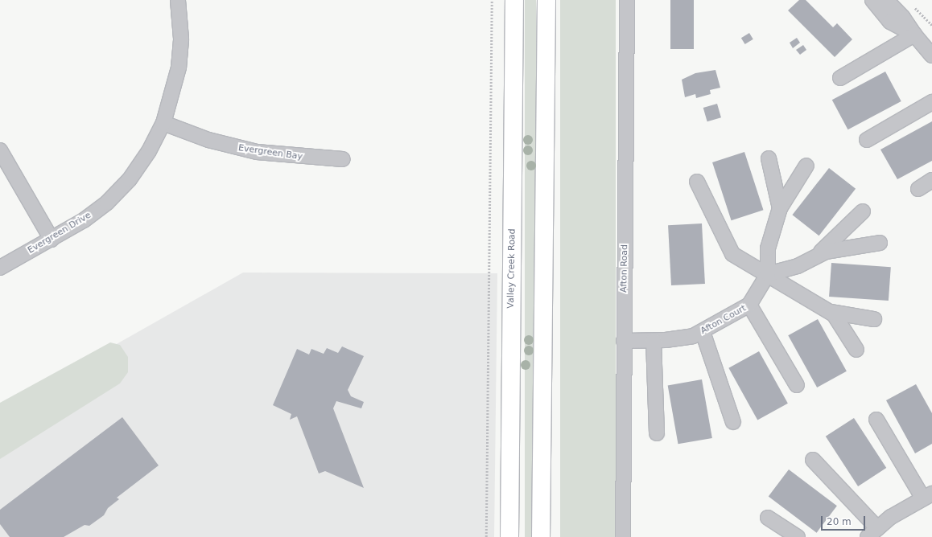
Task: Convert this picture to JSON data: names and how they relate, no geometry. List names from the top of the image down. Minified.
{"streets":{"main road":["Valley Creek Road"],"street":["Evergreen Bay","Evergreen Drive","Afton Road","Afton Court"]},"crossings":[["Evergreen Bay","Evergreen Drive"],["Afton Road","Afton Court"]],"scale_bar":"20 m"}
